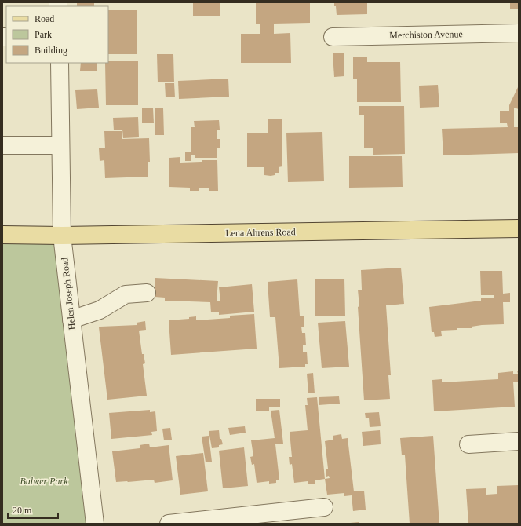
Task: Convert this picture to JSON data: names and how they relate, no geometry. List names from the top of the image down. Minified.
{"streets":{"main road":["Lena Ahrens Road"],"street":["Merchiston Avenue","Helen Joseph Road"]},"crossings":[["Lena Ahrens Road","Helen Joseph Road"]],"parks":["Bulwer Park"],"legend":["Road","Park","Building"],"scale_bar":"20 m"}
